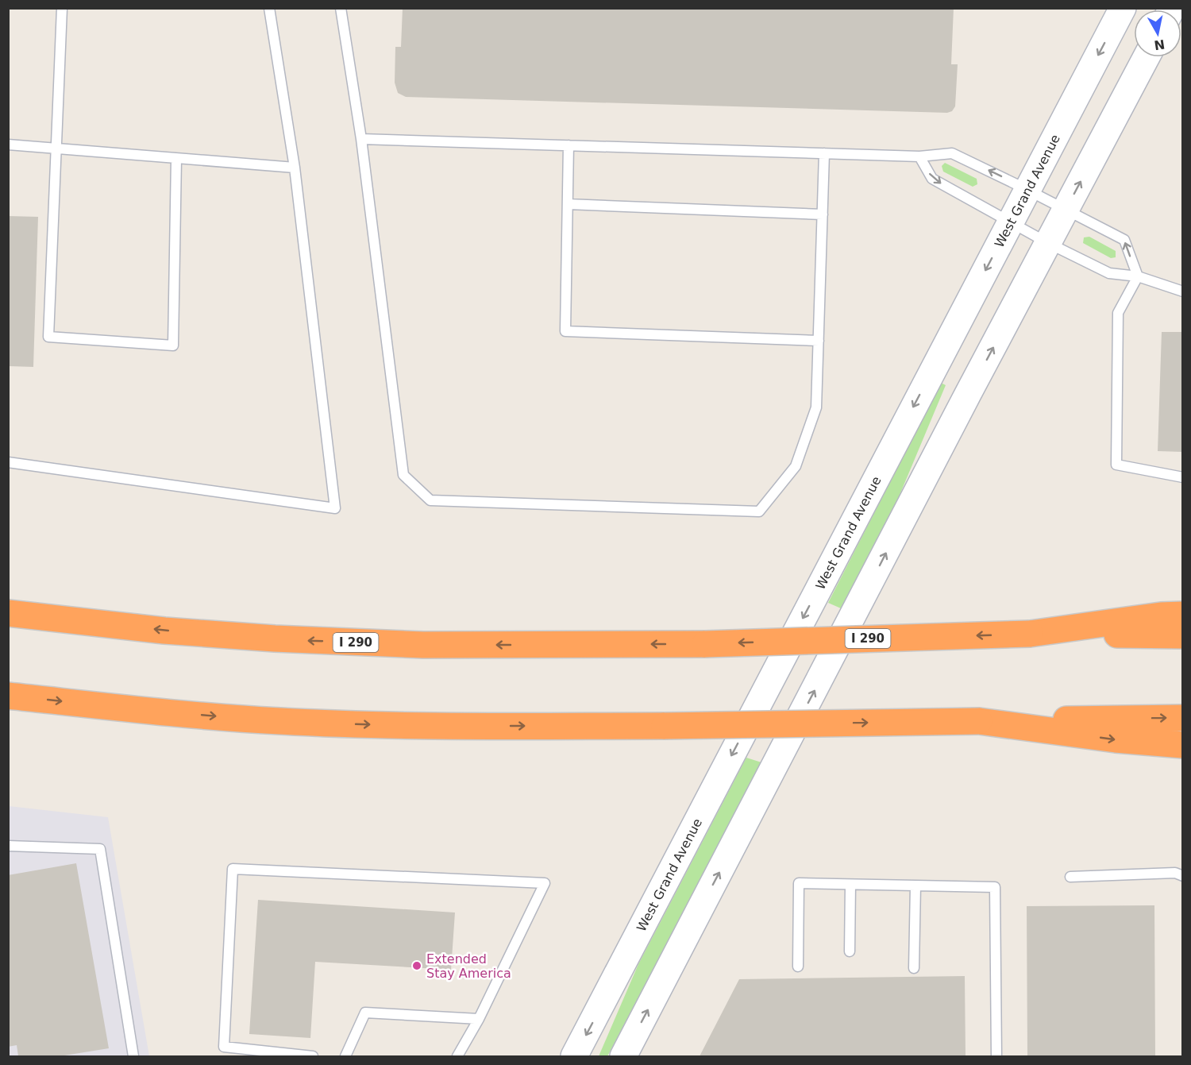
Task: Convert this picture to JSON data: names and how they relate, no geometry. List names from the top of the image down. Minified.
{"streets":{"highway":["I 290"],"main road":["West Grand Avenue"]},"places":["Extended Stay America"],"north":"bottom"}
